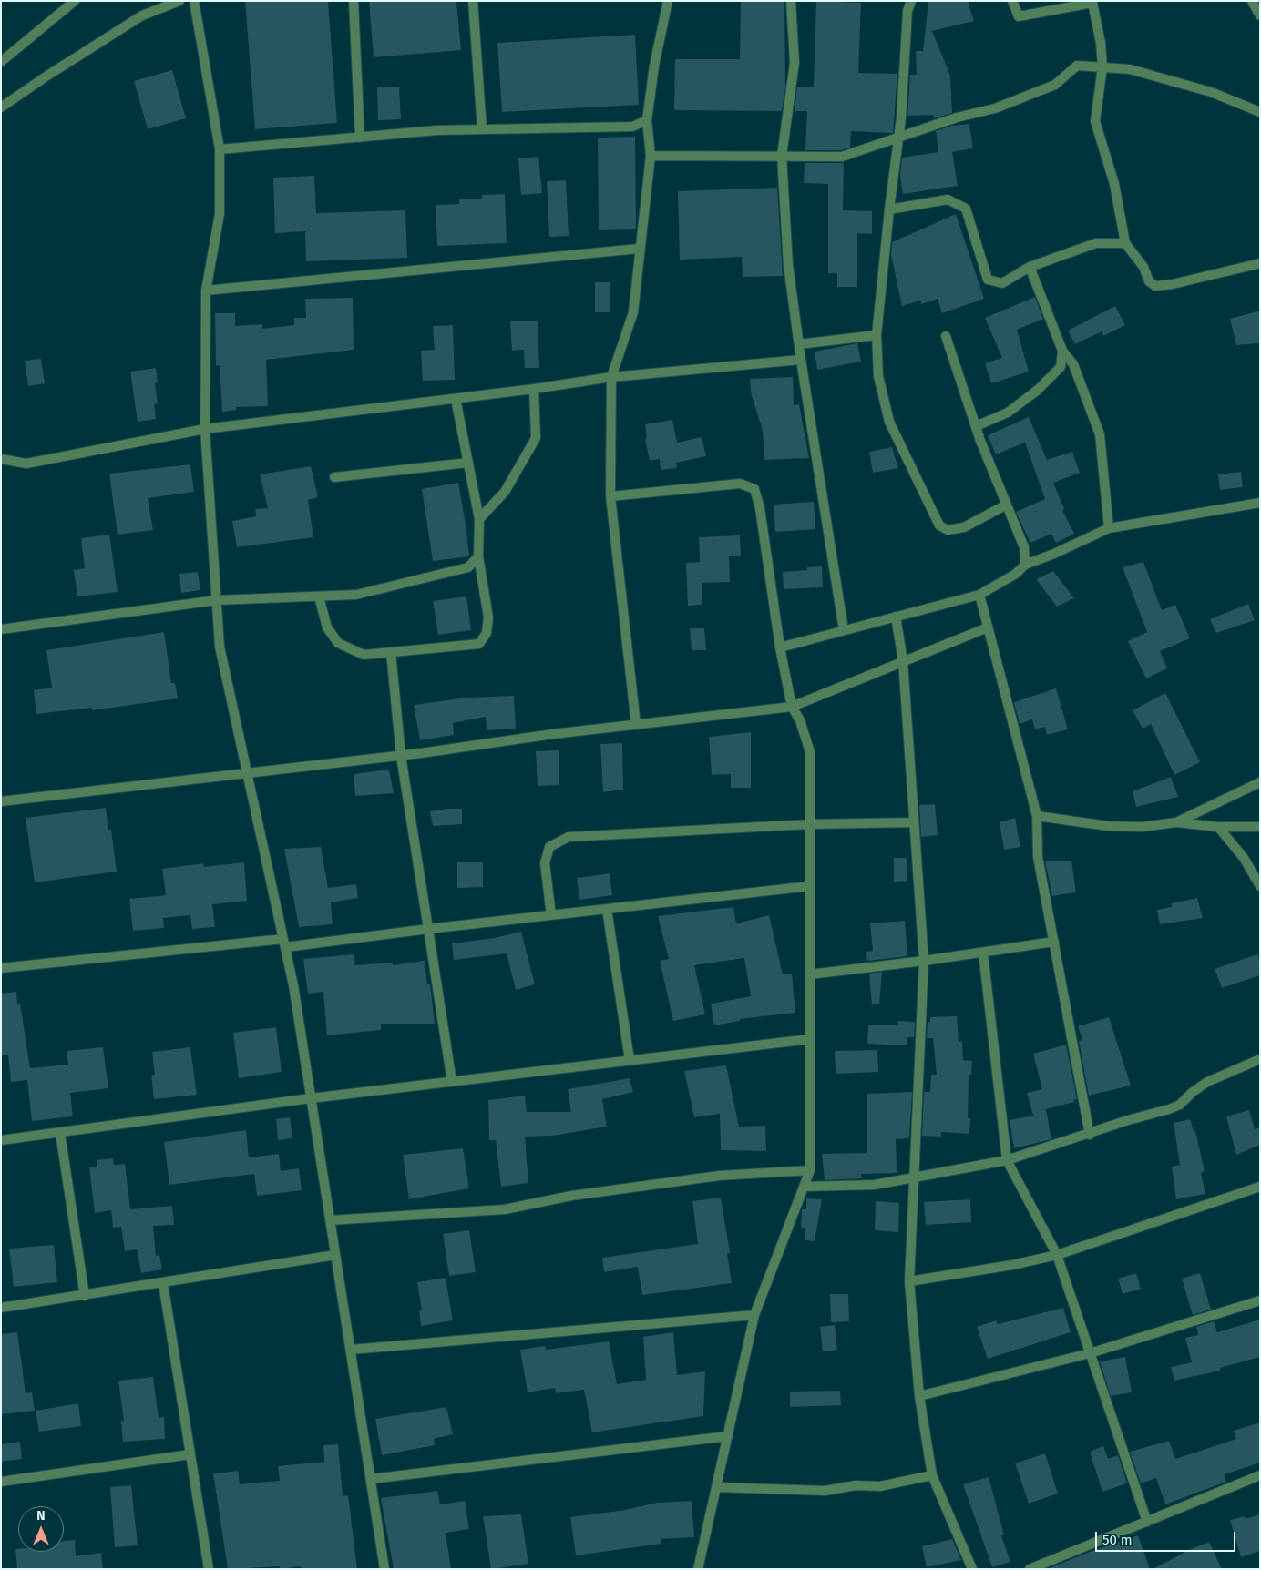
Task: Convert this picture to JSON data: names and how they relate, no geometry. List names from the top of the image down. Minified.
{"scale_bar":"50 m","north":"top"}
